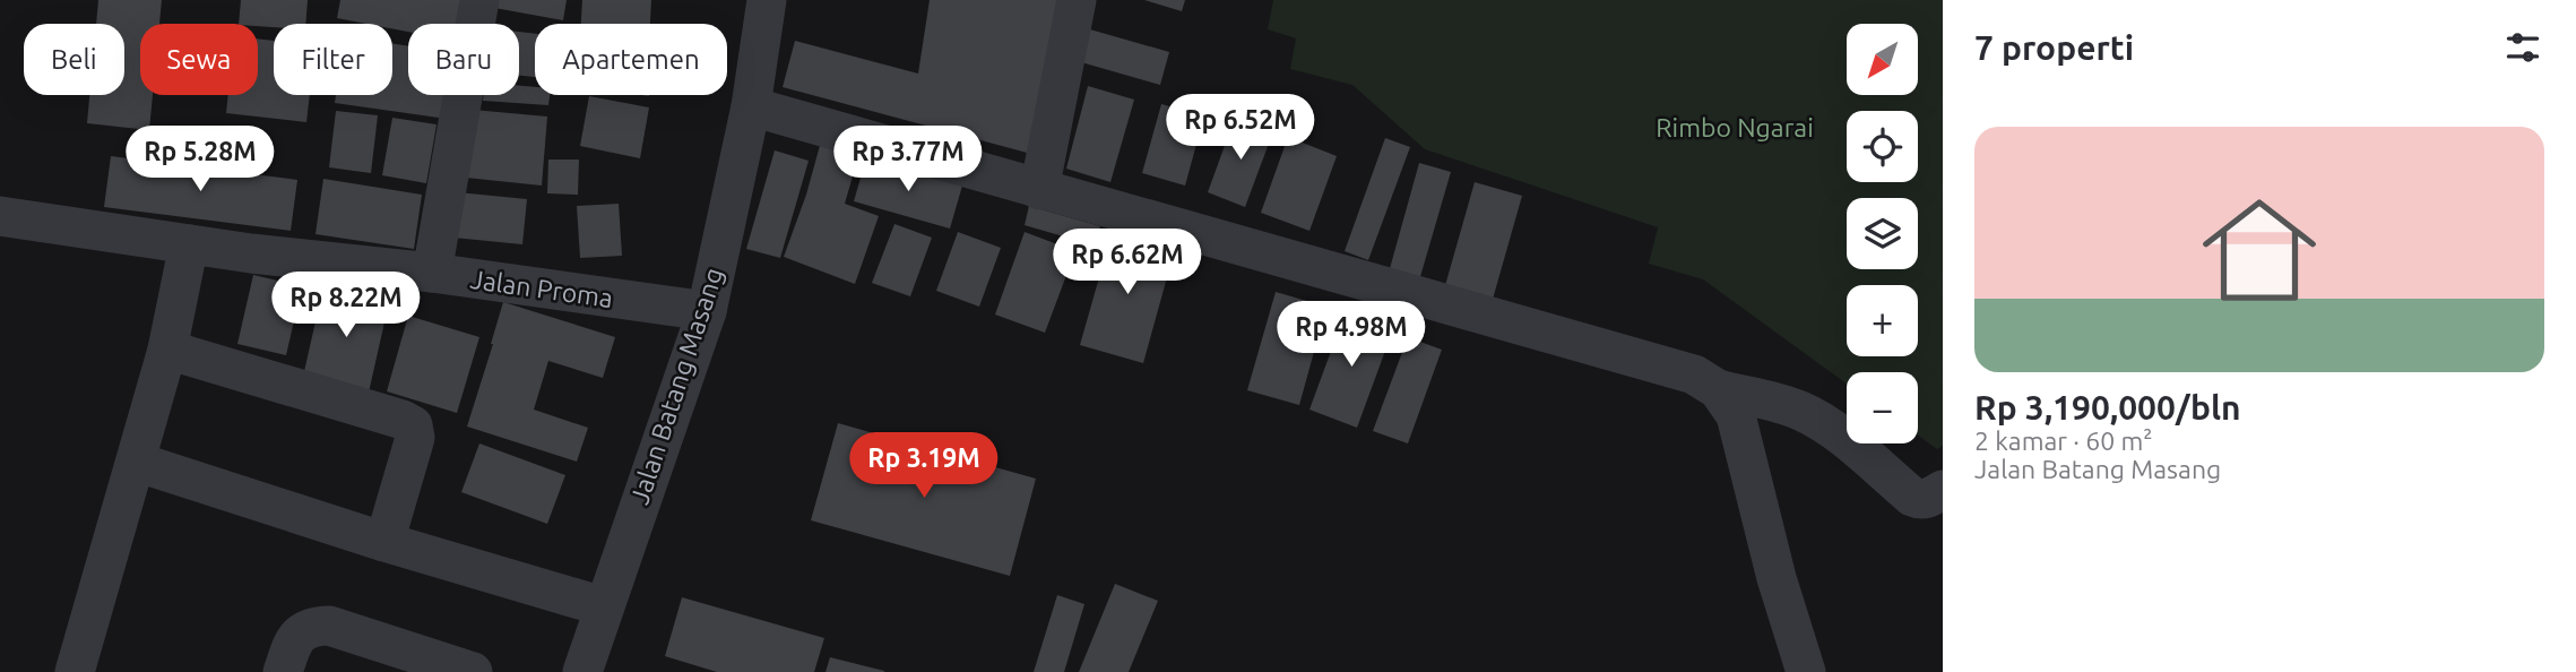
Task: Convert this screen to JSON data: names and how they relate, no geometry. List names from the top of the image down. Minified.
{"streets":{"street":["Jalan Proma","Jalan Batang Masang"]},"crossings":[["Jalan Proma","Jalan Batang Masang"]],"parks":["Rimbo Ngarai"],"north":"bottom left","page":{"heading":"7 properti","map_buttons":["+","−"],"chip":["Beli","Sewa","Filter","Baru","Apartemen"],"price":["Rp 6.52M","Rp 5.28M","Rp 3.77M","Rp 6.62M","Rp 8.22M","Rp 4.98M","Rp 3.19M"],"list":[{"name":"Rp 3,190,000/bln","note":"2 kamar · 60 m² · Jalan Batang Masang"}]}}
